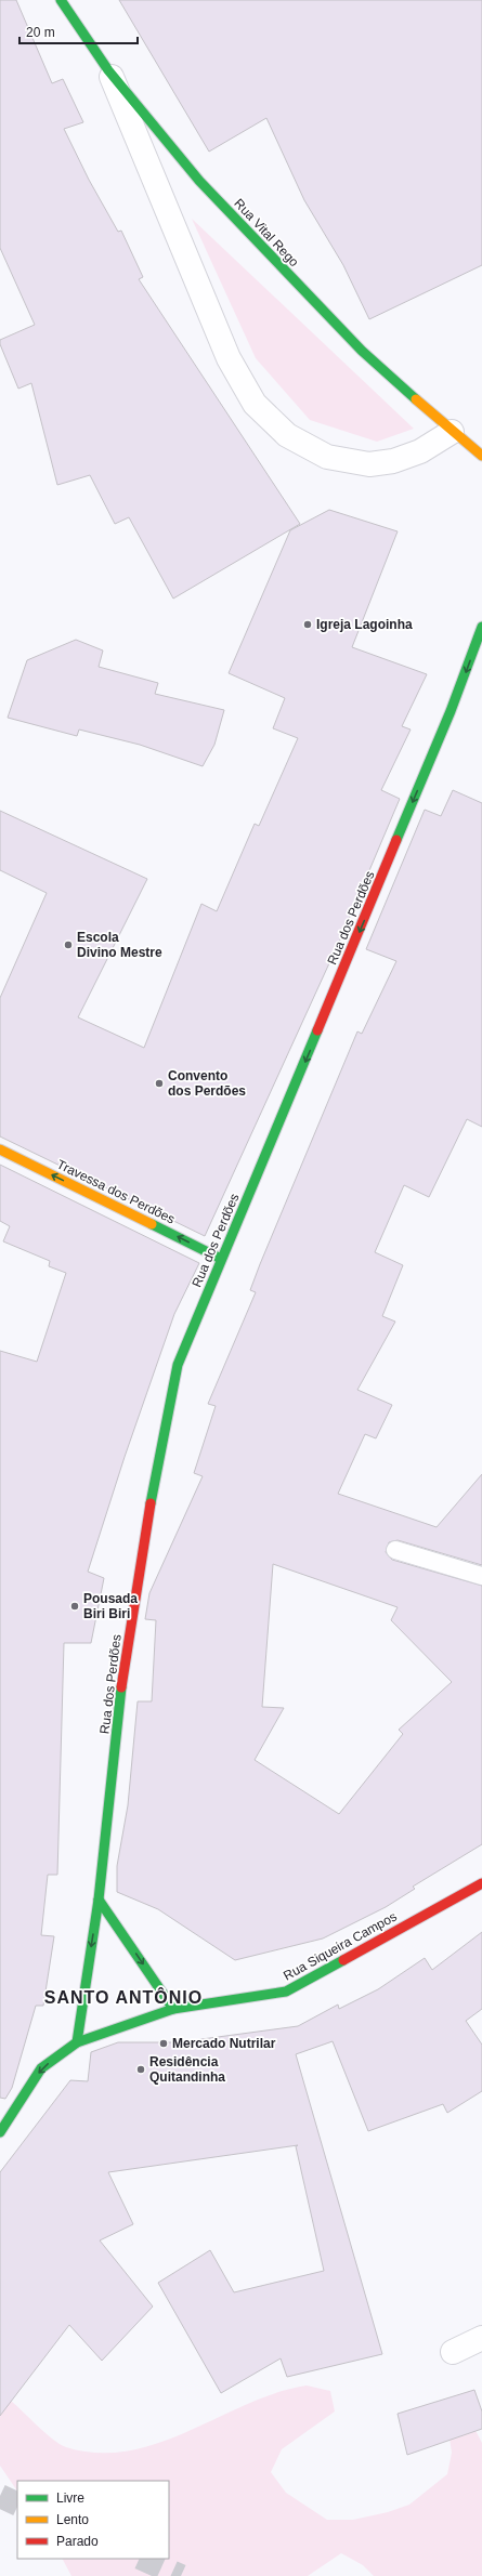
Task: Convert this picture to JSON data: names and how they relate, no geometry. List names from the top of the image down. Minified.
{"streets":{"main road":["Rua Vital Rego","Rua dos Perdões","Travessa dos Perdões","Rua Siqueira Campos"]},"crossings":[["Rua dos Perdões","Travessa dos Perdões"],["Rua dos Perdões","Rua Siqueira Campos"]],"one_way":["Rua dos Perdões","Travessa dos Perdões"],"districts":["SANTO ANTÔNIO"],"places":["Igreja Lagoinha","Escola Divino Mestre","Convento dos Perdões","Pousada Biri Biri","Mercado Nutrilar","Residência Quitandinha"],"legend":["Livre","Lento","Parado"],"scale_bar":"20 m"}
